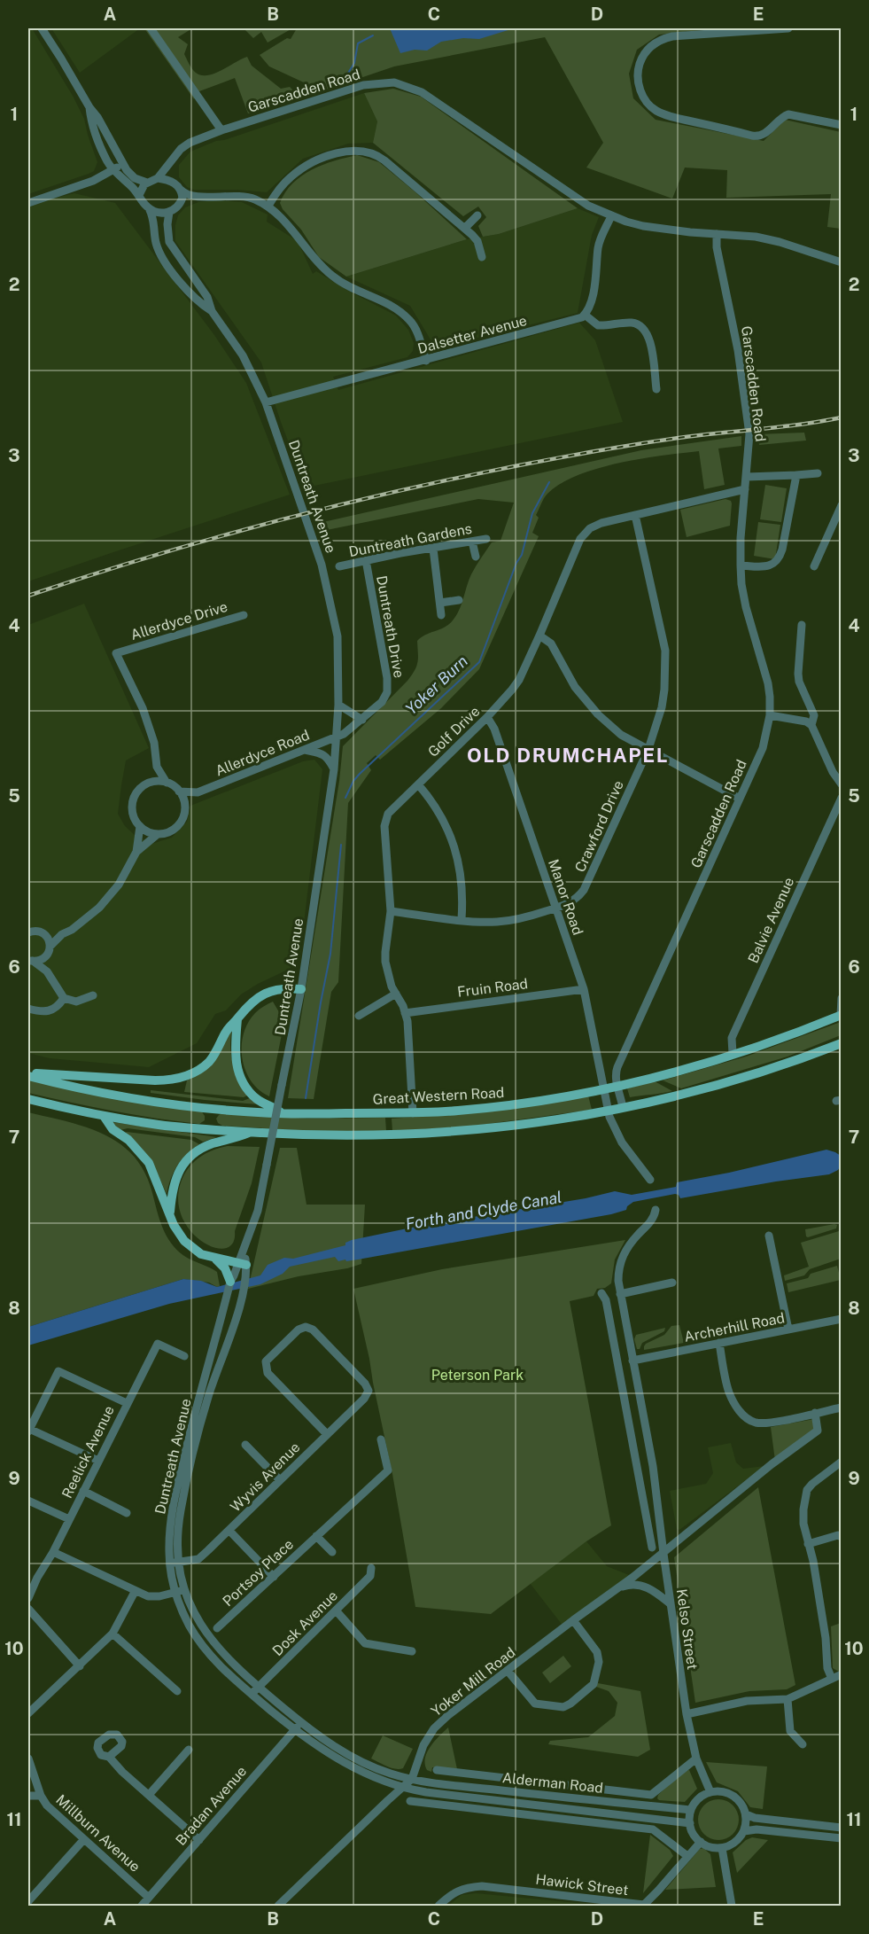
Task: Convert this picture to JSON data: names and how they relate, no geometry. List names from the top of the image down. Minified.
{"streets":{"main road":["Great Western Road"],"street":["Garscadden Road","Dalsetter Avenue","Duntreath Avenue","Duntreath Gardens","Allerdyce Drive","Duntreath Drive","Golf Drive","Allerdyce Road","Crawford Drive","Manor Road","Balvie Avenue","Fruin Road","Archerhill Road","Reelick Avenue","Wyvis Avenue","Portsoy Place","Dosk Avenue","Kelso Street","Yoker Mill Road","Alderman Road","Bradan Avenue","Millburn Avenue","Hawick Street"]},"crossings":[["Garscadden Road","Duntreath Avenue"],["Garscadden Road","Golf Drive"],["Garscadden Road","Great Western Road"],["Dalsetter Avenue","Duntreath Avenue"],["Duntreath Avenue","Duntreath Drive"],["Duntreath Avenue","Allerdyce Road"],["Duntreath Avenue","Wyvis Avenue"],["Duntreath Avenue","Dosk Avenue"],["Duntreath Avenue","Yoker Mill Road"],["Duntreath Avenue","Alderman Road"],["Duntreath Avenue","Bradan Avenue"],["Duntreath Gardens","Duntreath Drive"],["Allerdyce Drive","Allerdyce Road"],["Duntreath Drive","Allerdyce Road"],["Golf Drive","Crawford Drive"],["Golf Drive","Manor Road"],["Golf Drive","Fruin Road"],["Golf Drive","Great Western Road"],["Crawford Drive","Manor Road"],["Manor Road","Fruin Road"],["Manor Road","Great Western Road"],["Balvie Avenue","Great Western Road"],["Archerhill Road","Kelso Street"],["Kelso Street","Yoker Mill Road"],["Kelso Street","Alderman Road"],["Kelso Street","Hawick Street"],["Yoker Mill Road","Alderman Road"],["Alderman Road","Hawick Street"],["Bradan Avenue","Millburn Avenue"]],"districts":["OLD DRUMCHAPEL"],"water":["Yoker Burn","Forth and Clyde Canal"],"parks":["Peterson Park"],"grid":{"columns":["A","B","C","D","E"],"rows":["1","2","3","4","5","6","7","8","9","10","11"]}}
